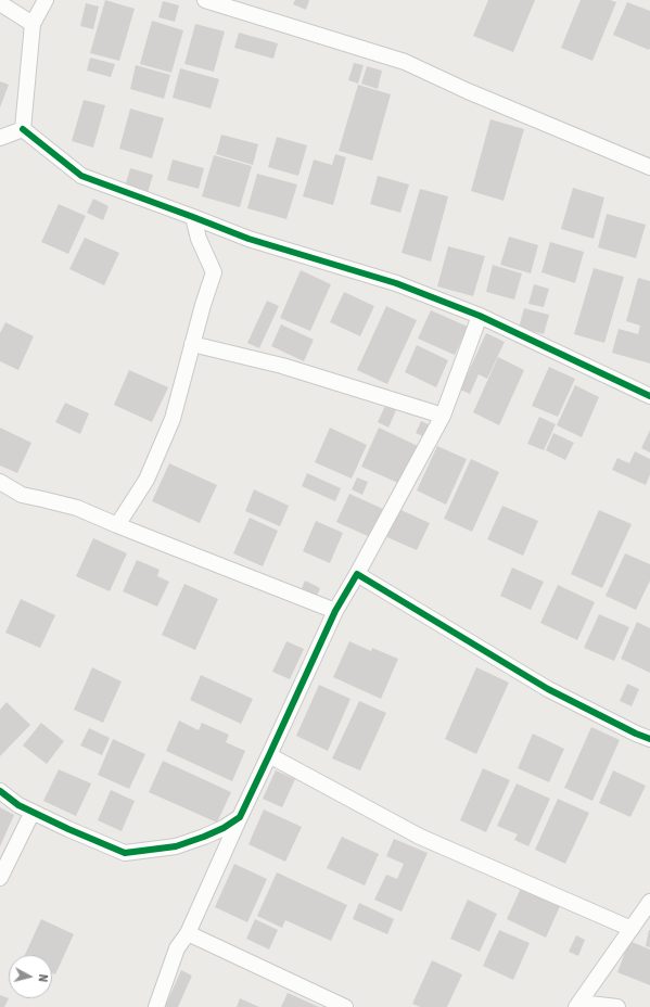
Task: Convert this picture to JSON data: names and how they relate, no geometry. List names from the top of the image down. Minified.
{"north":"right"}
